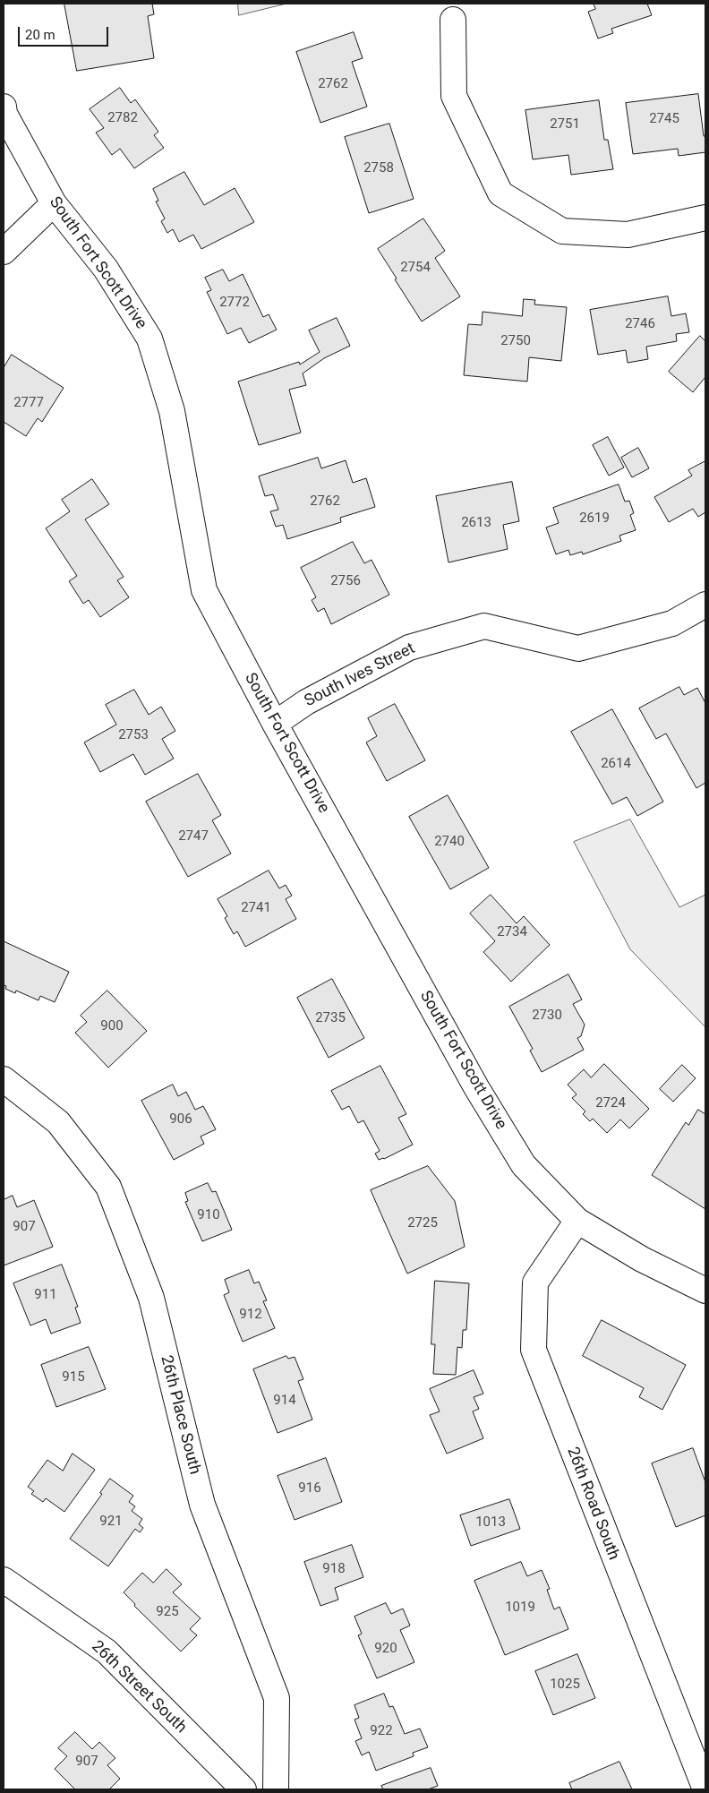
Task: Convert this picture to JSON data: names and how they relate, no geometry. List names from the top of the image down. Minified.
{"streets":{"street":["South Fort Scott Drive","South Ives Street","26th Place South","26th Road South","26th Street South"]},"crossings":[["South Fort Scott Drive","South Ives Street"],["South Fort Scott Drive","26th Road South"]],"house_numbers":["2762","2782","2745","2751","2758","2754","2772","2746","2750","2777","2762","2619","2613","2756","2753","2614","2747","2740","2741","2734","2730","2735","900","2724","906","910","2725","907","911","912","915","914","916","921","1013","918","1019","925","920","1025","922","907"],"scale_bar":"20 m"}
